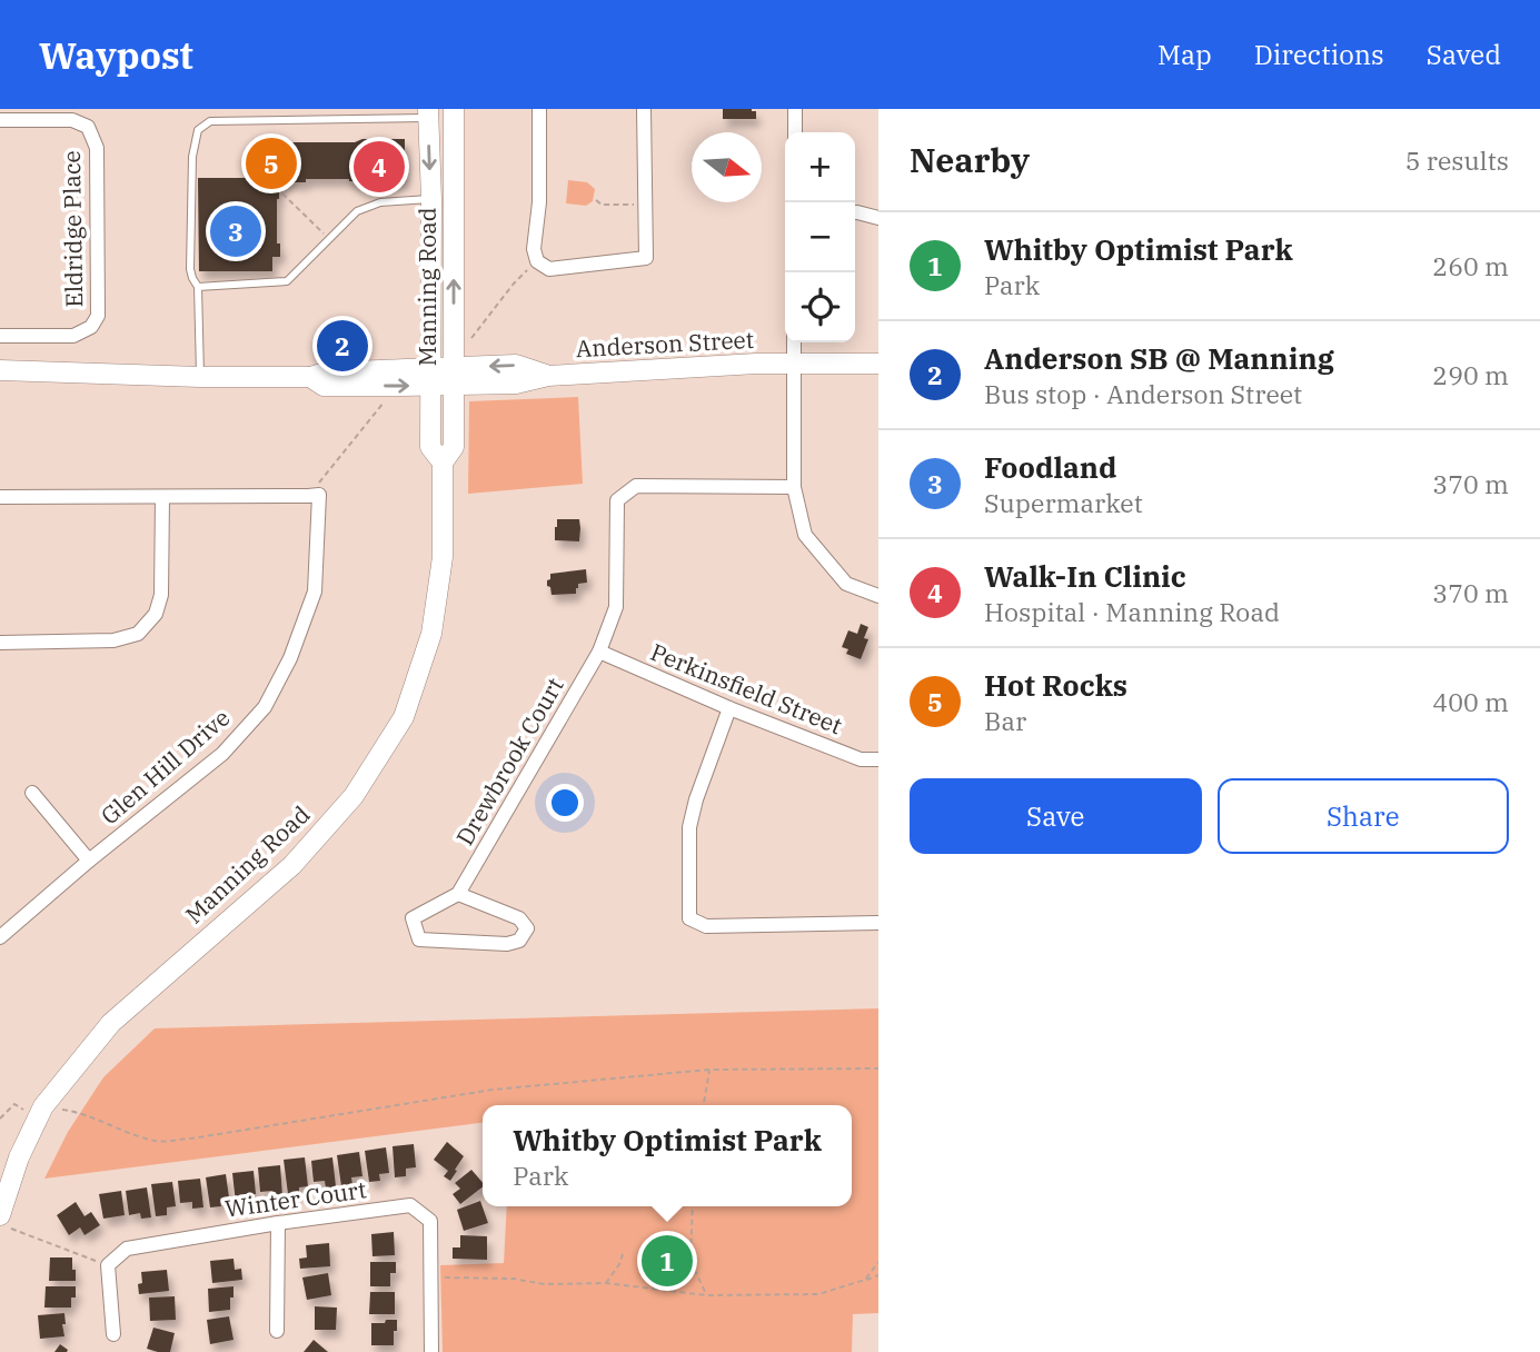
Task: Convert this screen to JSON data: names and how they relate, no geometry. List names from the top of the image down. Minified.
{"streets":{"main road":["Manning Road","Anderson Street"],"street":["Eldridge Place","Perkinsfield Street","Drewbrook Court","Glen Hill Drive","Winter Court"]},"crossings":[["Manning Road","Anderson Street"],["Perkinsfield Street","Drewbrook Court"]],"north":"right","page":{"header":"Waypost","nav":["Map","Directions","Saved"],"heading":["Nearby","5 results"],"map_buttons":["+","−"],"pins":["5","4","3","2","1"],"list":[{"mark":"1","name":"Whitby Optimist Park","note":"Park","value":"260 m"},{"mark":"2","name":"Anderson SB @ Manning","note":"Bus stop · Anderson Street","value":"290 m"},{"mark":"3","name":"Foodland","note":"Supermarket","value":"370 m"},{"mark":"4","name":"Walk-In Clinic","note":"Hospital · Manning Road","value":"370 m"},{"mark":"5","name":"Hot Rocks","note":"Bar","value":"400 m"}],"buttons":["Save","Share"],"popup":["Whitby Optimist Park","Park"]}}
